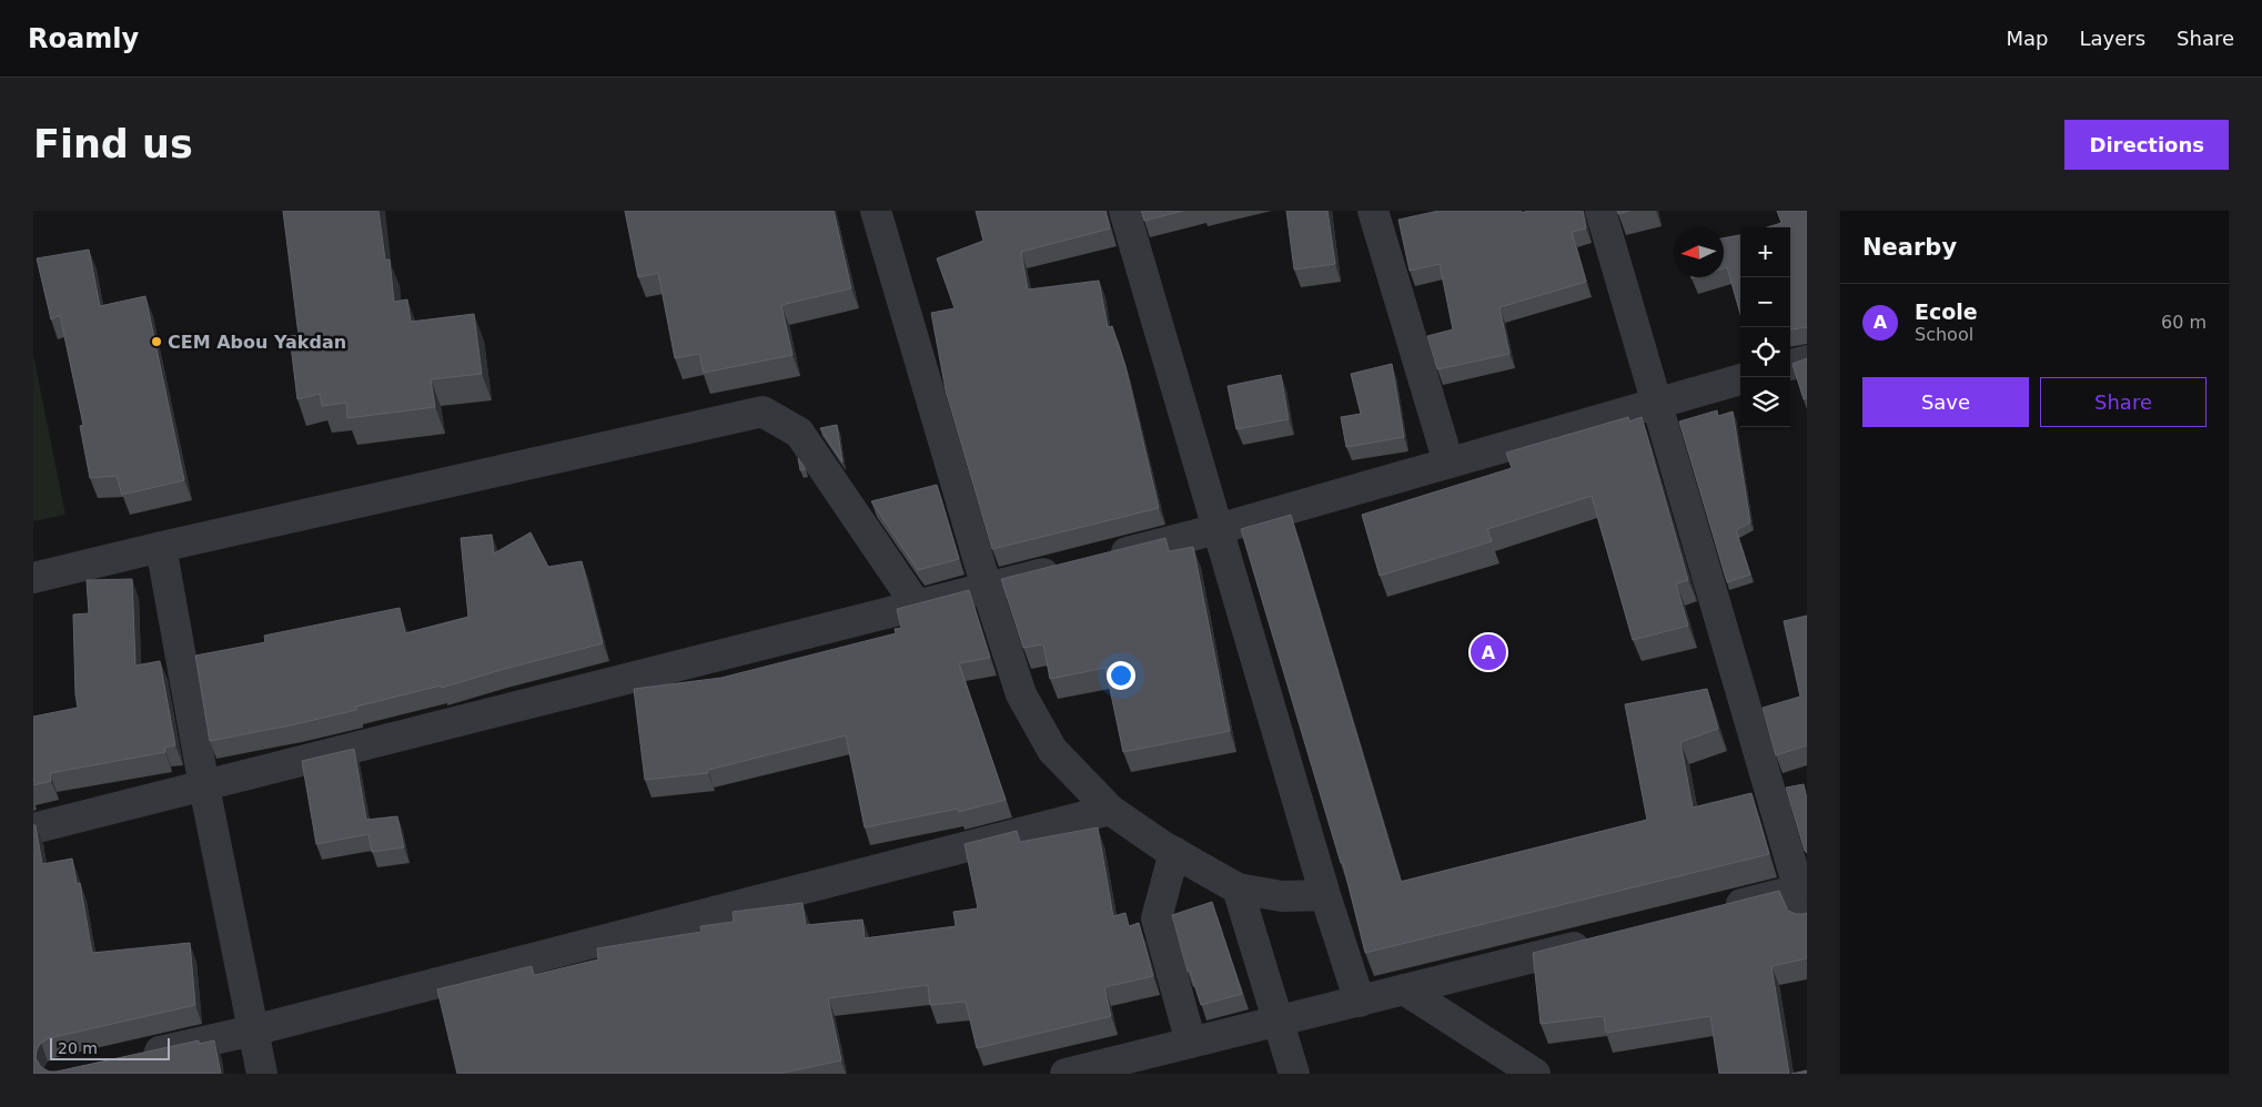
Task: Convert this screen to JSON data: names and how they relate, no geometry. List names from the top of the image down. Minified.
{"places":["CEM Abou Yakdan"],"scale_bar":"20 m","north":"left","page":{"header":"Roamly","nav":["Map","Layers","Share"],"buttons":["Directions",["Save","Share"]],"title":"Find us","heading":"Nearby","map_buttons":["+","−"],"list":[{"mark":"A","name":"Ecole","note":"School","value":"60 m"}],"pins":"A","scale":"20 m"}}
